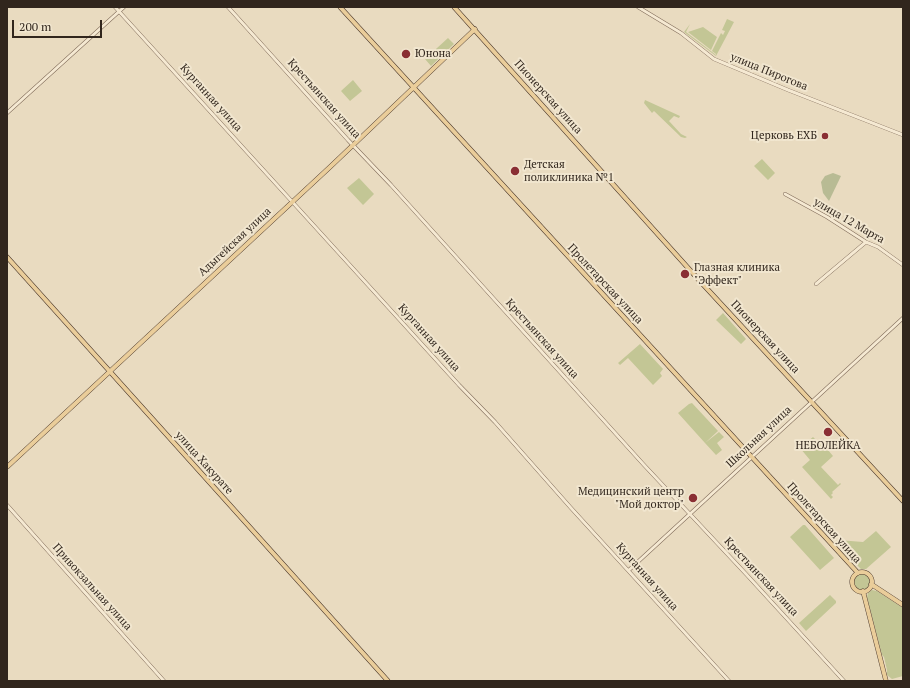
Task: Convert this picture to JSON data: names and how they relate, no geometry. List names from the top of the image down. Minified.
{"streets":{"main road":["Пионерская улица","Адыгейская улица","Пролетарская улица","улица Хакурате"],"street":["улица Пирогова","Курганная улица","Крестьянская улица","улица 12 Марта","Школьная улица","Привокзальная улица"]},"crossings":[["Пионерская улица","Адыгейская улица"],["Пионерская улица","Школьная улица"],["Курганная улица","Адыгейская улица"],["Курганная улица","Школьная улица"],["Крестьянская улица","Адыгейская улица"],["Крестьянская улица","Школьная улица"],["Адыгейская улица","Пролетарская улица"],["Адыгейская улица","улица Хакурате"],["Пролетарская улица","Школьная улица"]],"places":["Юнона","Церковь ЕХБ","Детская поликлиника №1","Глазная клиника \"Эффект\"","НЕБОЛЕЙКА","Медицинский центр \"Мой доктор\""],"scale_bar":"200 m"}
